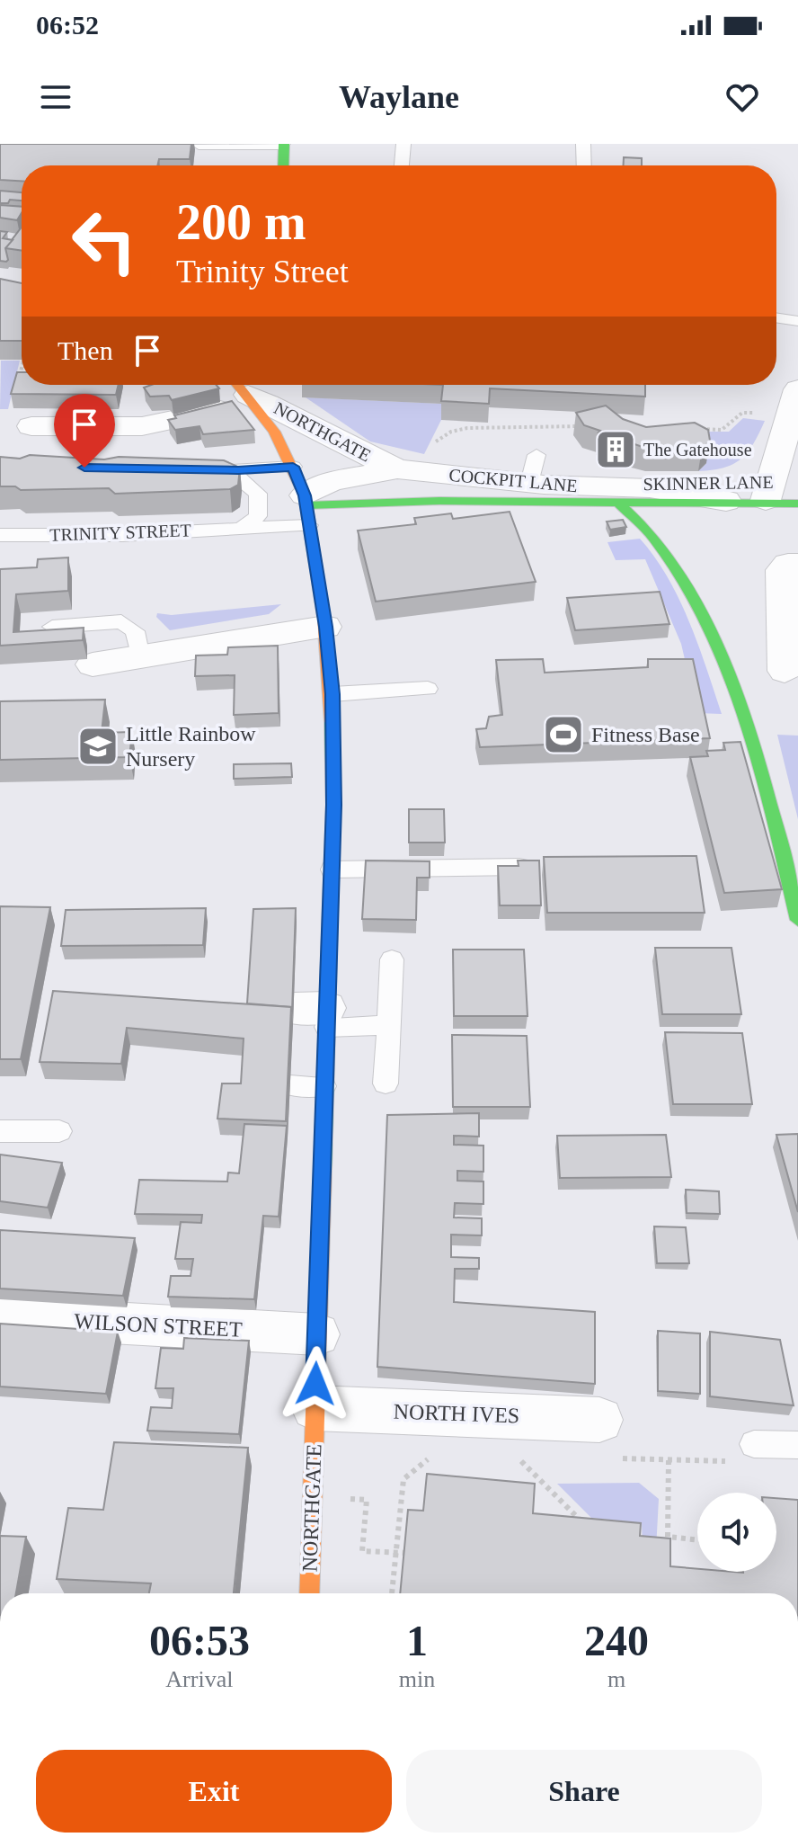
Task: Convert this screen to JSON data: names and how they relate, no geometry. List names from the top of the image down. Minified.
{"streets":{"street":["NORTHGATE","COCKPIT LANE","SKINNER LANE","WILSON STREET","NORTH IVES"],"lane":["TRINITY STREET"]},"crossings":[["NORTHGATE","COCKPIT LANE"],["NORTHGATE","TRINITY STREET"],["NORTHGATE","WILSON STREET"],["NORTHGATE","NORTH IVES"],["COCKPIT LANE","SKINNER LANE"]],"places":{"building":["The Gatehouse"],"sports":["Fitness Base"],"school or university":["Little Rainbow Nursery"]},"page":{"status":"06:52","header":"Waylane","turn":["200 m","Trinity Street"],"then":"Then","eta":["06:53","Arrival","1","min","240","m"],"buttons":["Exit","Share"]}}
